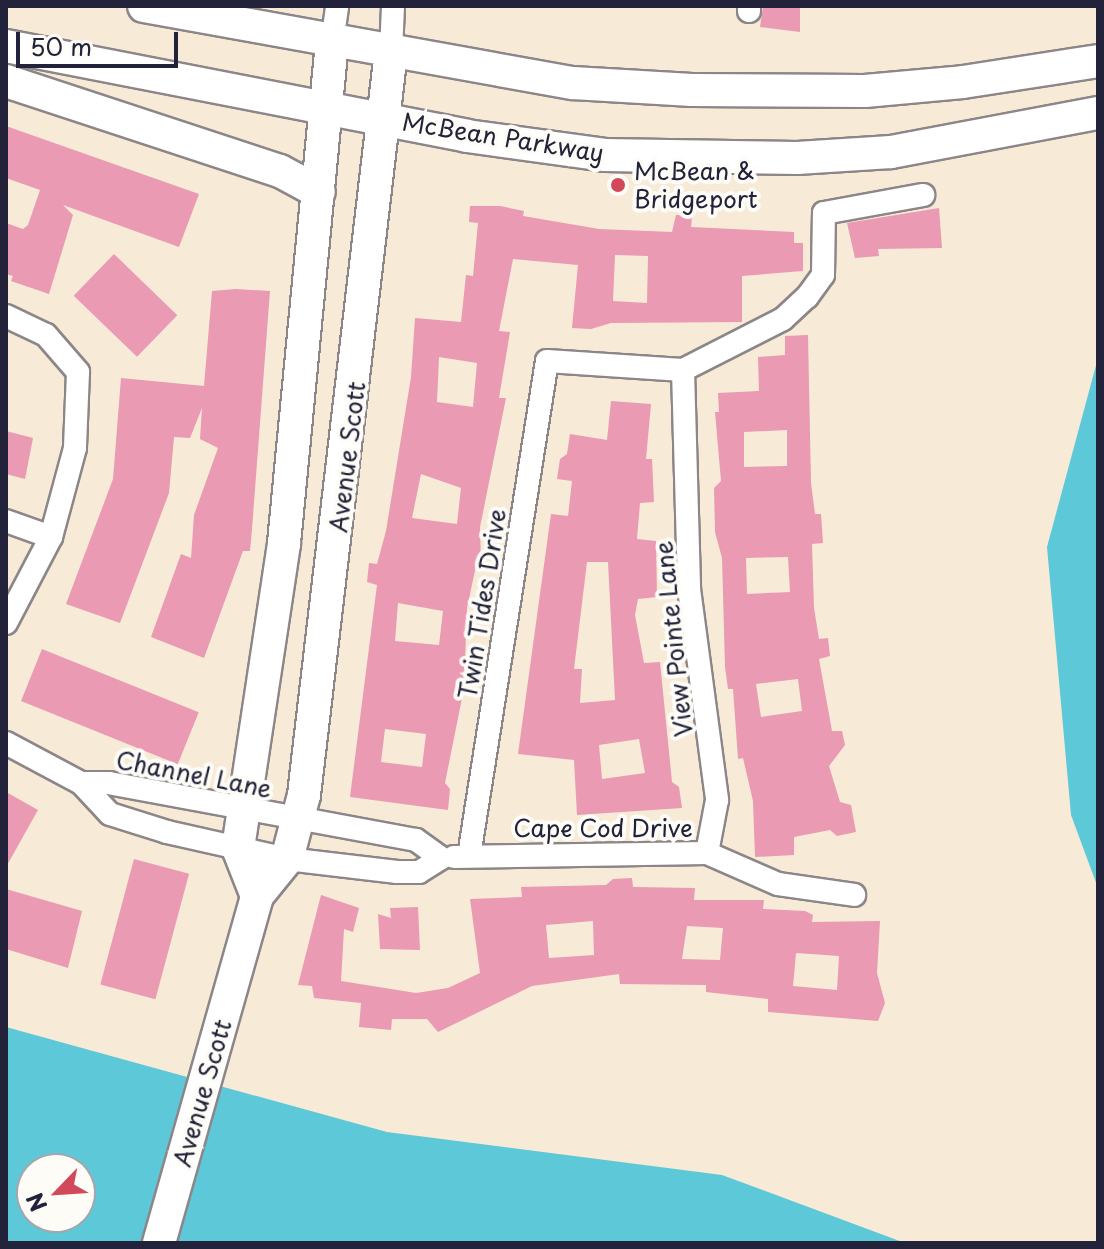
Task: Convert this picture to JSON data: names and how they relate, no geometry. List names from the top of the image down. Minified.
{"streets":{"main road":["McBean Parkway","Avenue Scott"],"street":["Twin Tides Drive","View Pointe Lane","Channel Lane","Cape Cod Drive"]},"crossings":[["McBean Parkway","Avenue Scott"],["Avenue Scott","Channel Lane"],["Avenue Scott","Cape Cod Drive"],["Twin Tides Drive","View Pointe Lane"],["Twin Tides Drive","Cape Cod Drive"],["View Pointe Lane","Cape Cod Drive"],["Channel Lane","Cape Cod Drive"]],"places":["McBean & Bridgeport"],"scale_bar":"50 m","north":"bottom left"}
